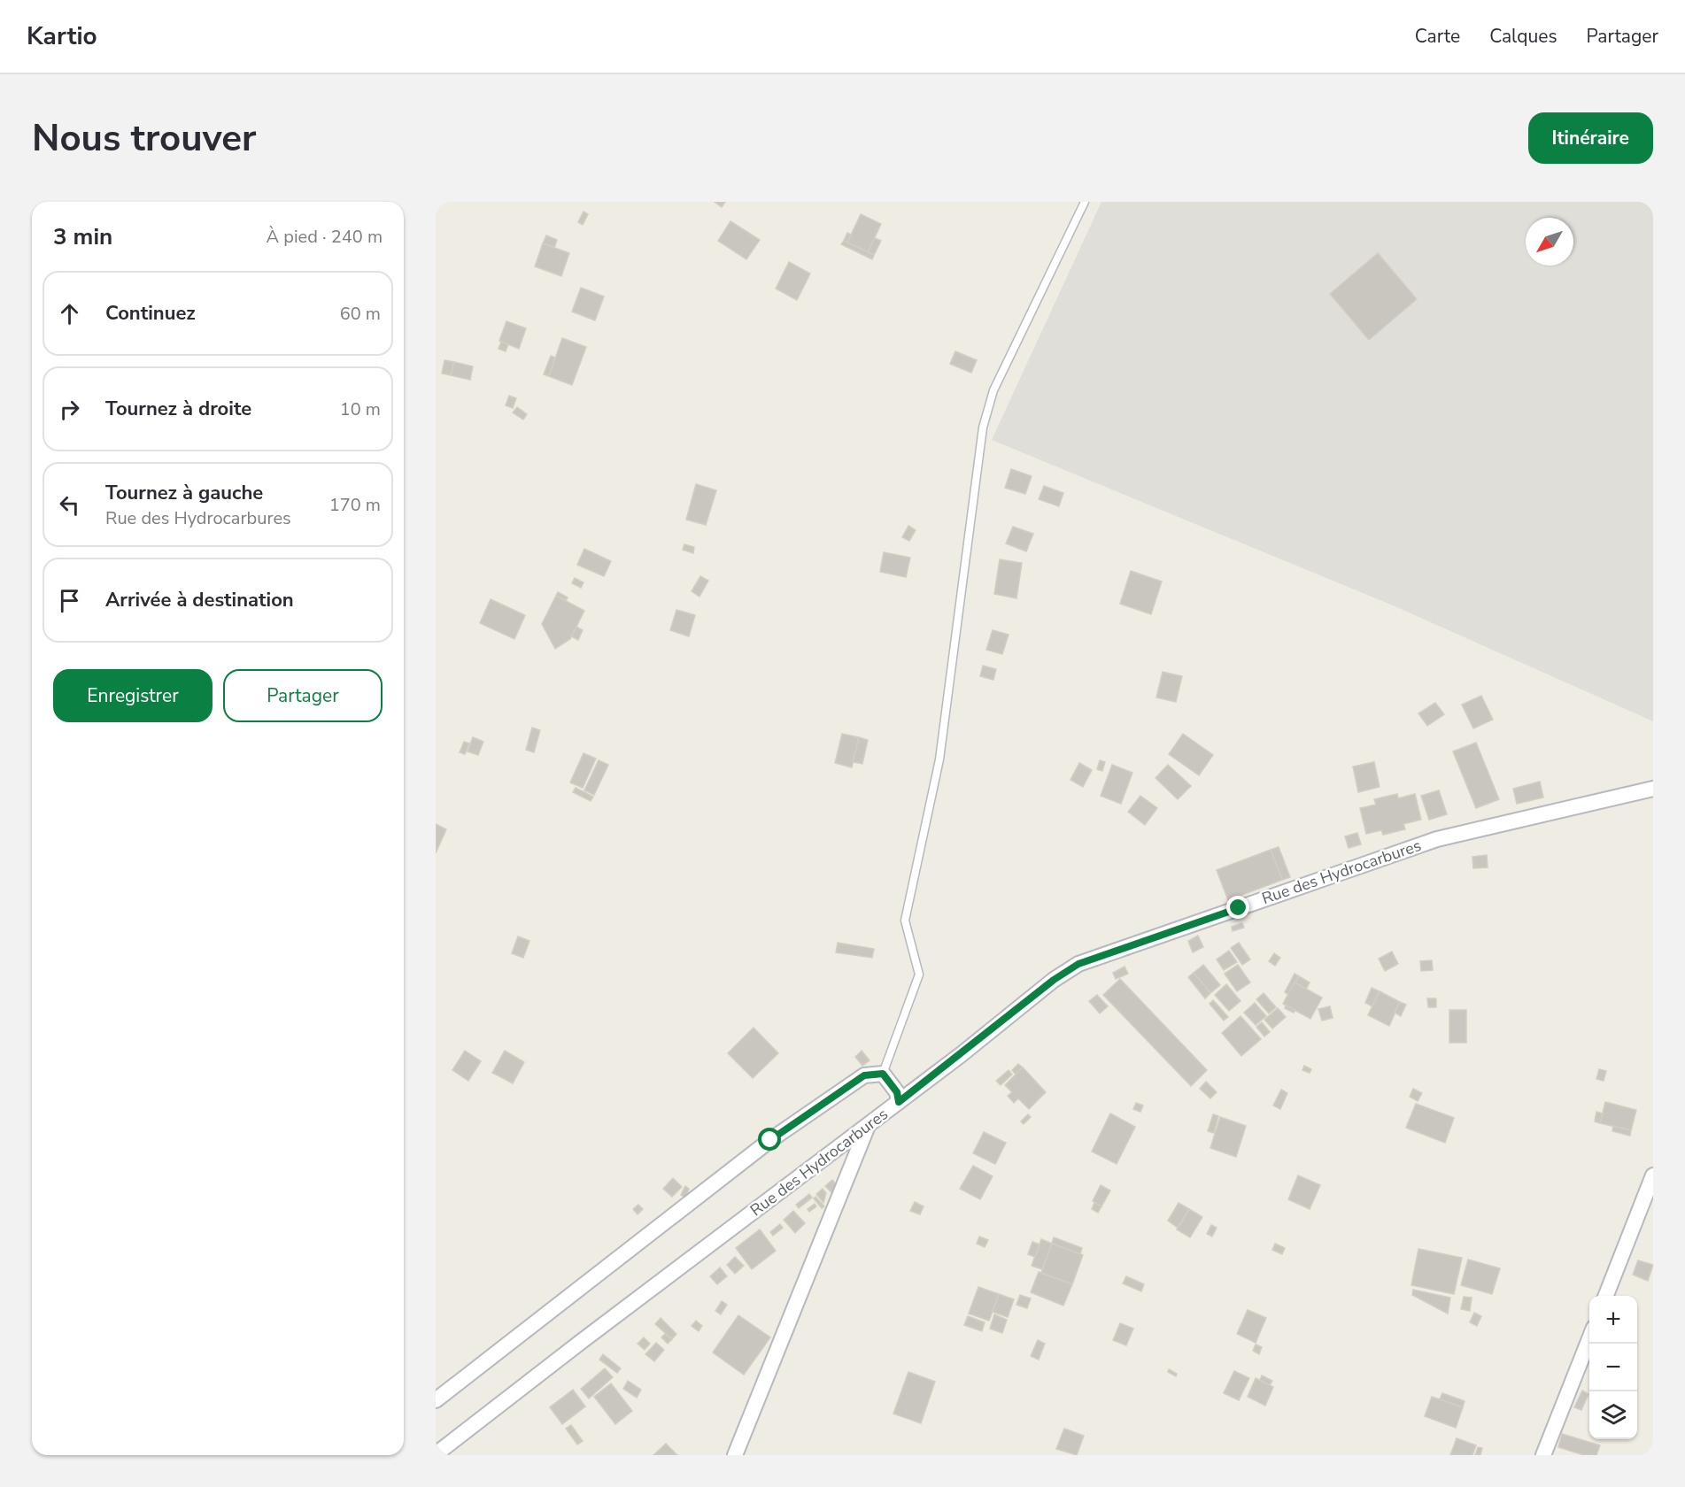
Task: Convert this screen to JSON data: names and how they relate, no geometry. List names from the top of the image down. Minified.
{"streets":{"street":["Rue des Hydrocarbures"]},"north":"bottom left","page":{"header":"Kartio","nav":["Carte","Calques","Partager"],"buttons":["Itinéraire",["Enregistrer","Partager"]],"title":"Nous trouver","heading":["3 min","À pied · 240 m"],"list":[["Continuez","60 m"],["Tournez à droite","10 m"],["Tournez à gauche","Rue des Hydrocarbures","170 m"],"Arrivée à destination"],"map_buttons":["+","−"]}}
